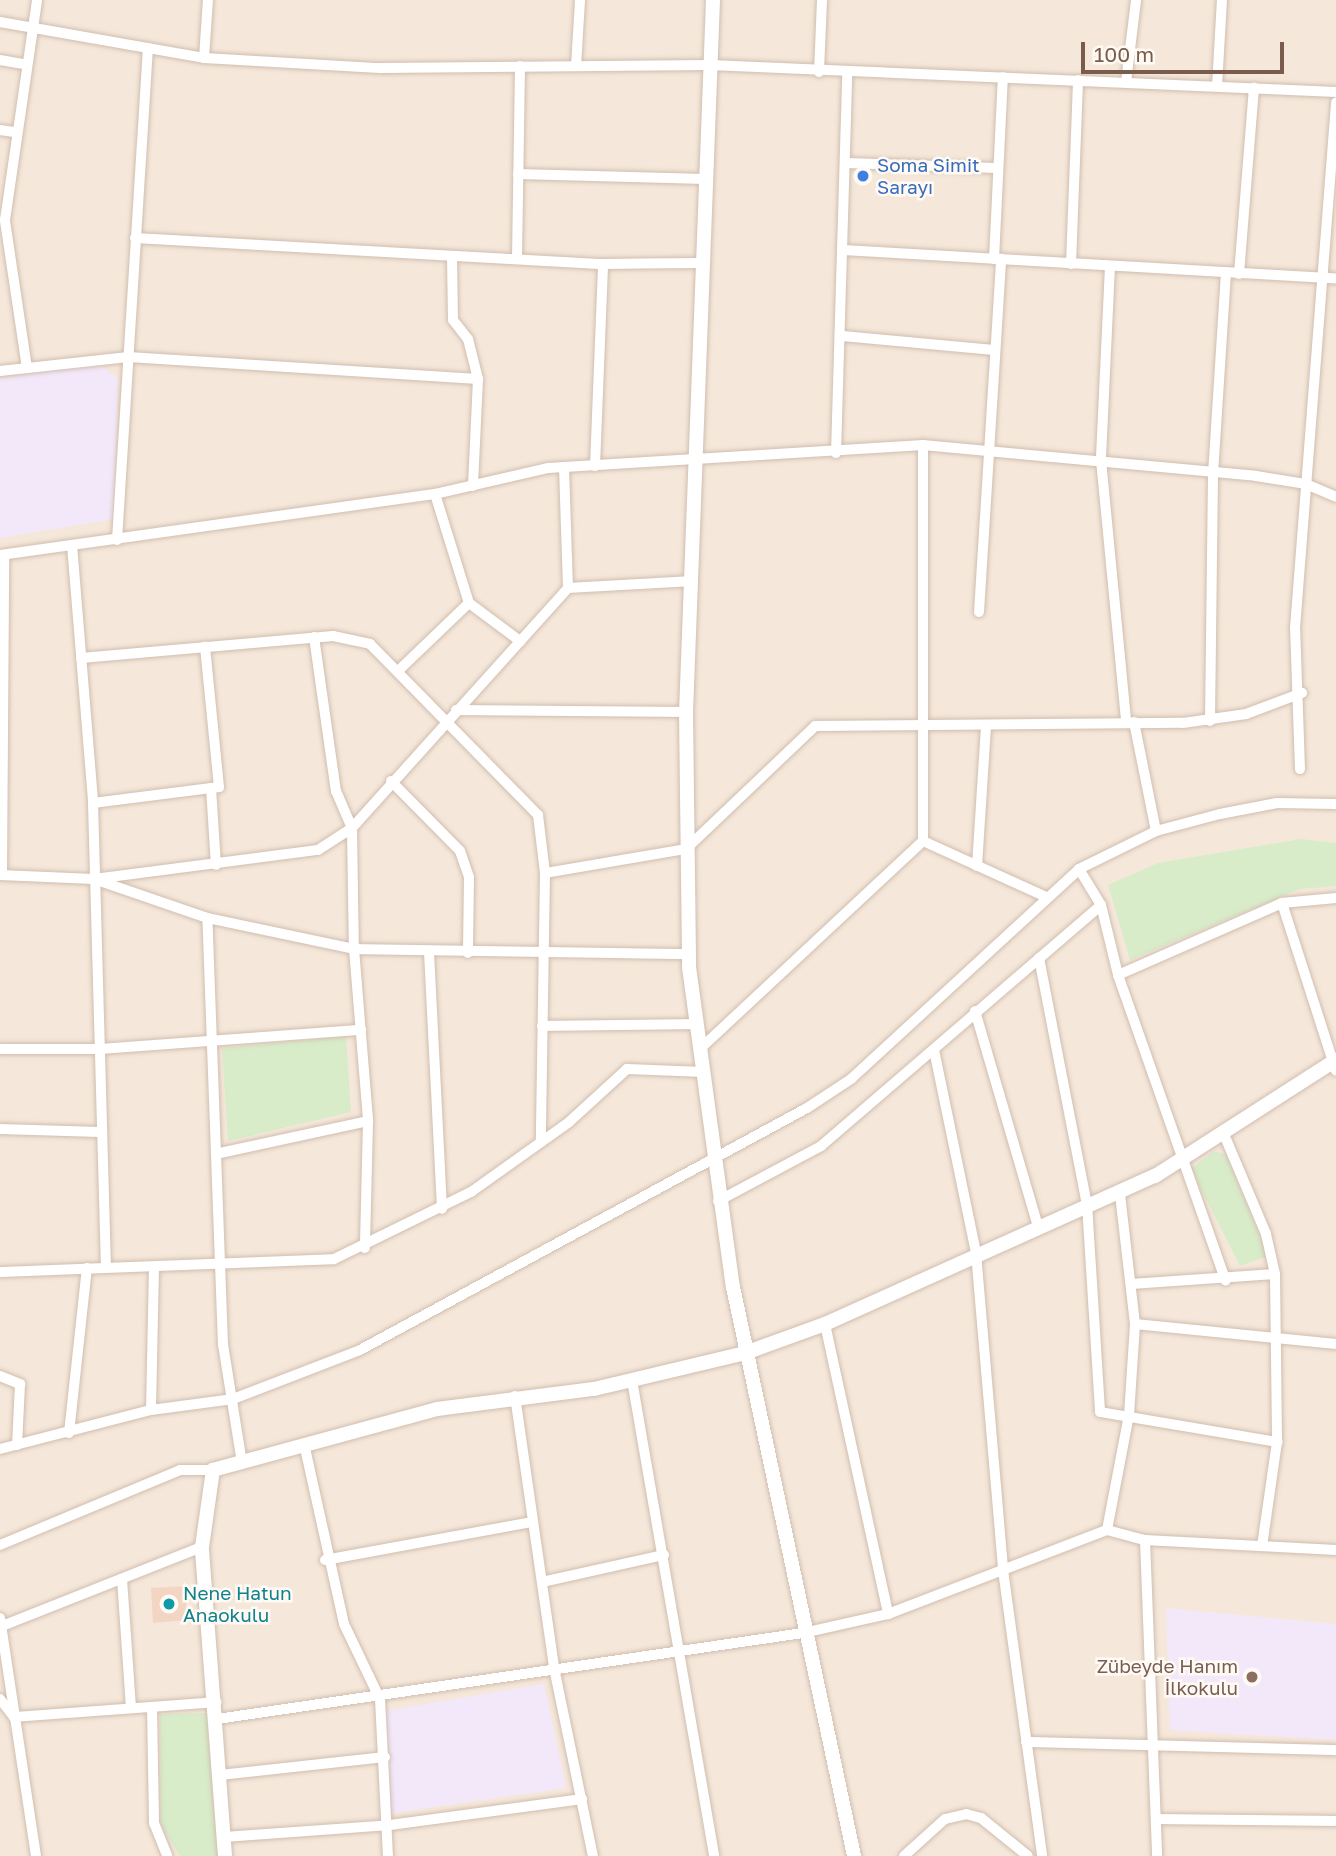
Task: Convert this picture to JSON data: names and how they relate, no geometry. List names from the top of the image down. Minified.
{"places":["Soma Simit Sarayı","Nene Hatun Anaokulu","Zübeyde Hanım İlkokulu"],"scale_bar":"100 m"}
